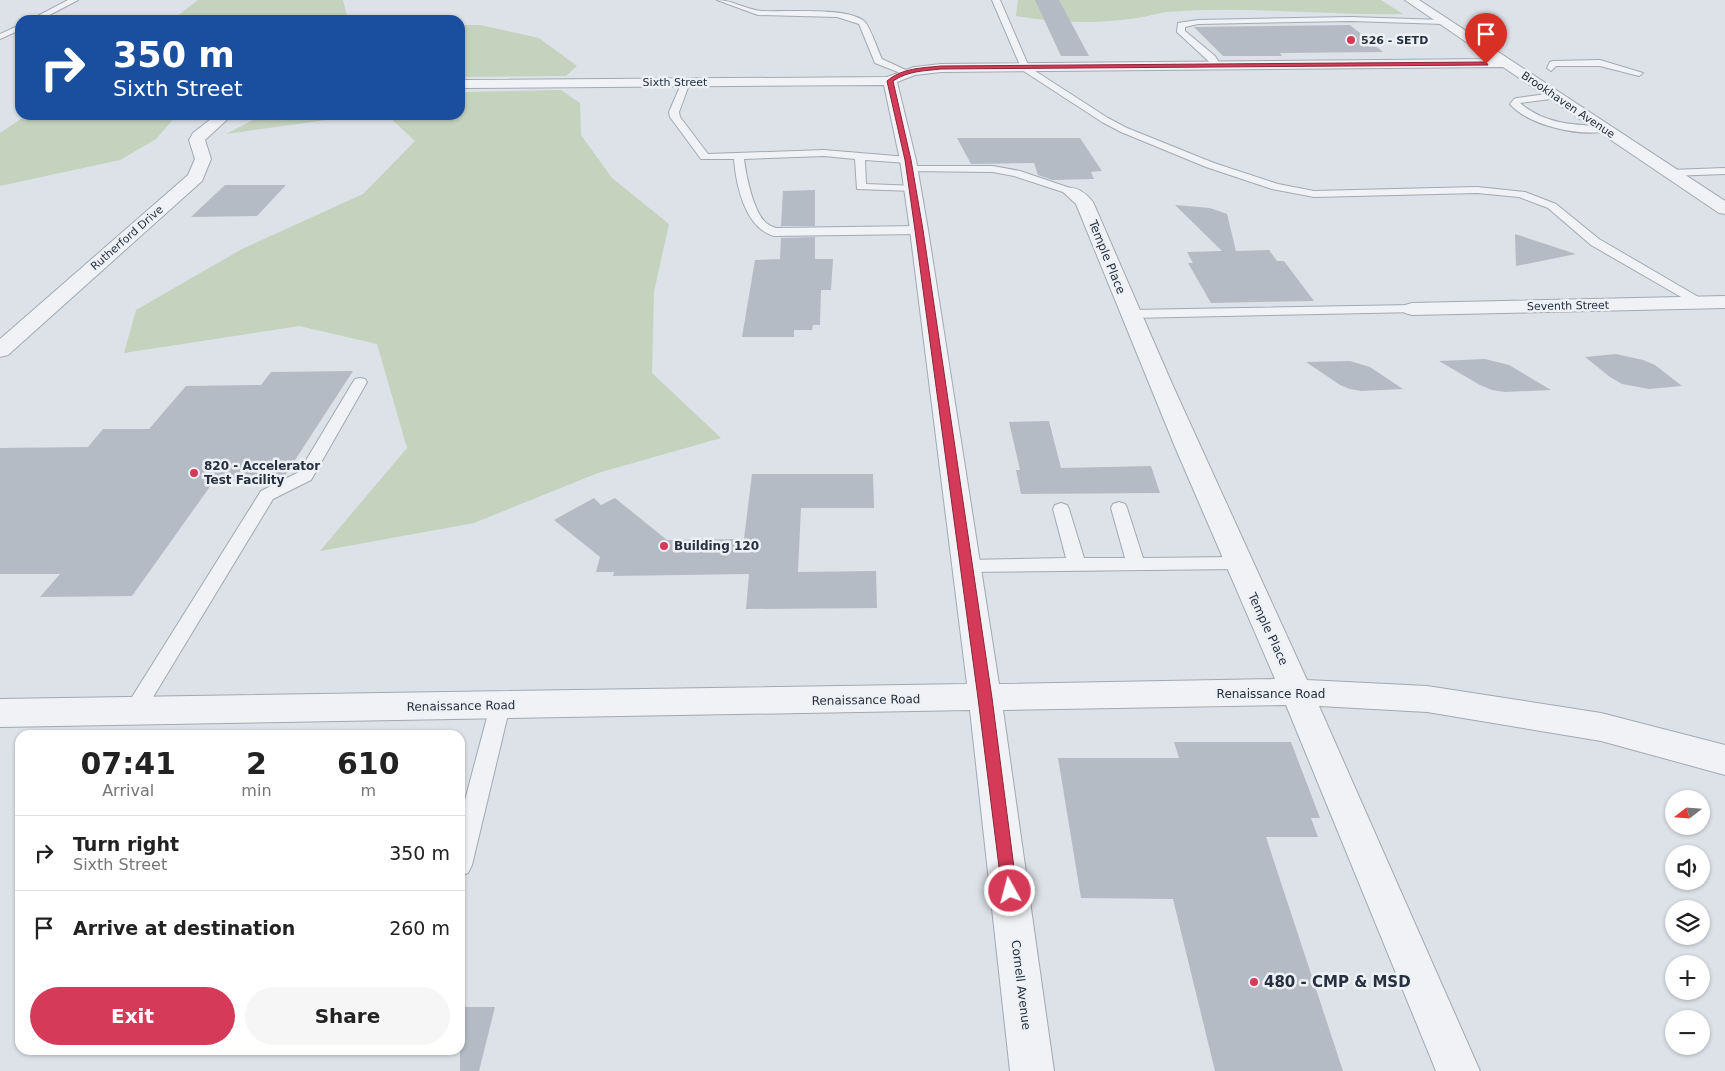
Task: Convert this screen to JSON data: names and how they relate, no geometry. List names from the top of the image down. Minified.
{"streets":{"street":["Sixth Street","Brookhaven Avenue","Rutherford Drive","Temple Place","Seventh Street","Renaissance Road","Cornell Avenue"]},"crossings":[["Sixth Street","Brookhaven Avenue"],["Sixth Street","Cornell Avenue"],["Temple Place","Renaissance Road"],["Renaissance Road","Cornell Avenue"]],"places":["526 - SETD","820 - Accelerator Test Facility","Building 120","480 - CMP & MSD"],"north":"left","page":{"turn":["350 m","Sixth Street"],"eta":["07:41","Arrival","2","min","610","m"],"map_buttons":["+","−"],"list":[{"name":"Turn right","note":"Sixth Street","value":"350 m"},{"name":"Arrive at destination","value":"260 m"}],"buttons":["Exit","Share"]}}
